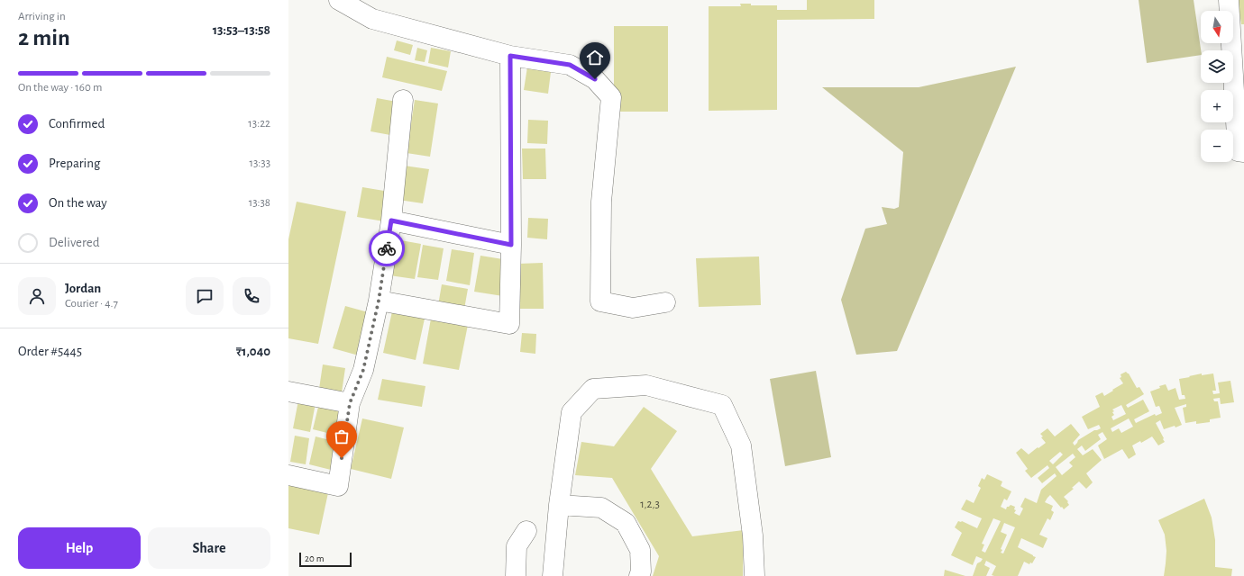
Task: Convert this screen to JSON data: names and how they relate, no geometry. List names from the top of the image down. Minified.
{"house_numbers":["1,2,3"],"scale_bar":"20 m","north":"bottom","page":{"heading":["2 min","Arriving in","13:53–13:58"],"panel":["Jordan","Courier · 4.7","Order #5445","₹1,040"],"map_buttons":["+","−"],"bar":"On the way · 160 m","list":[["Confirmed","13:22"],["Preparing","13:33"],["On the way","13:38"],"Delivered"],"buttons":["Help","Share"],"scale":"20 m"}}
